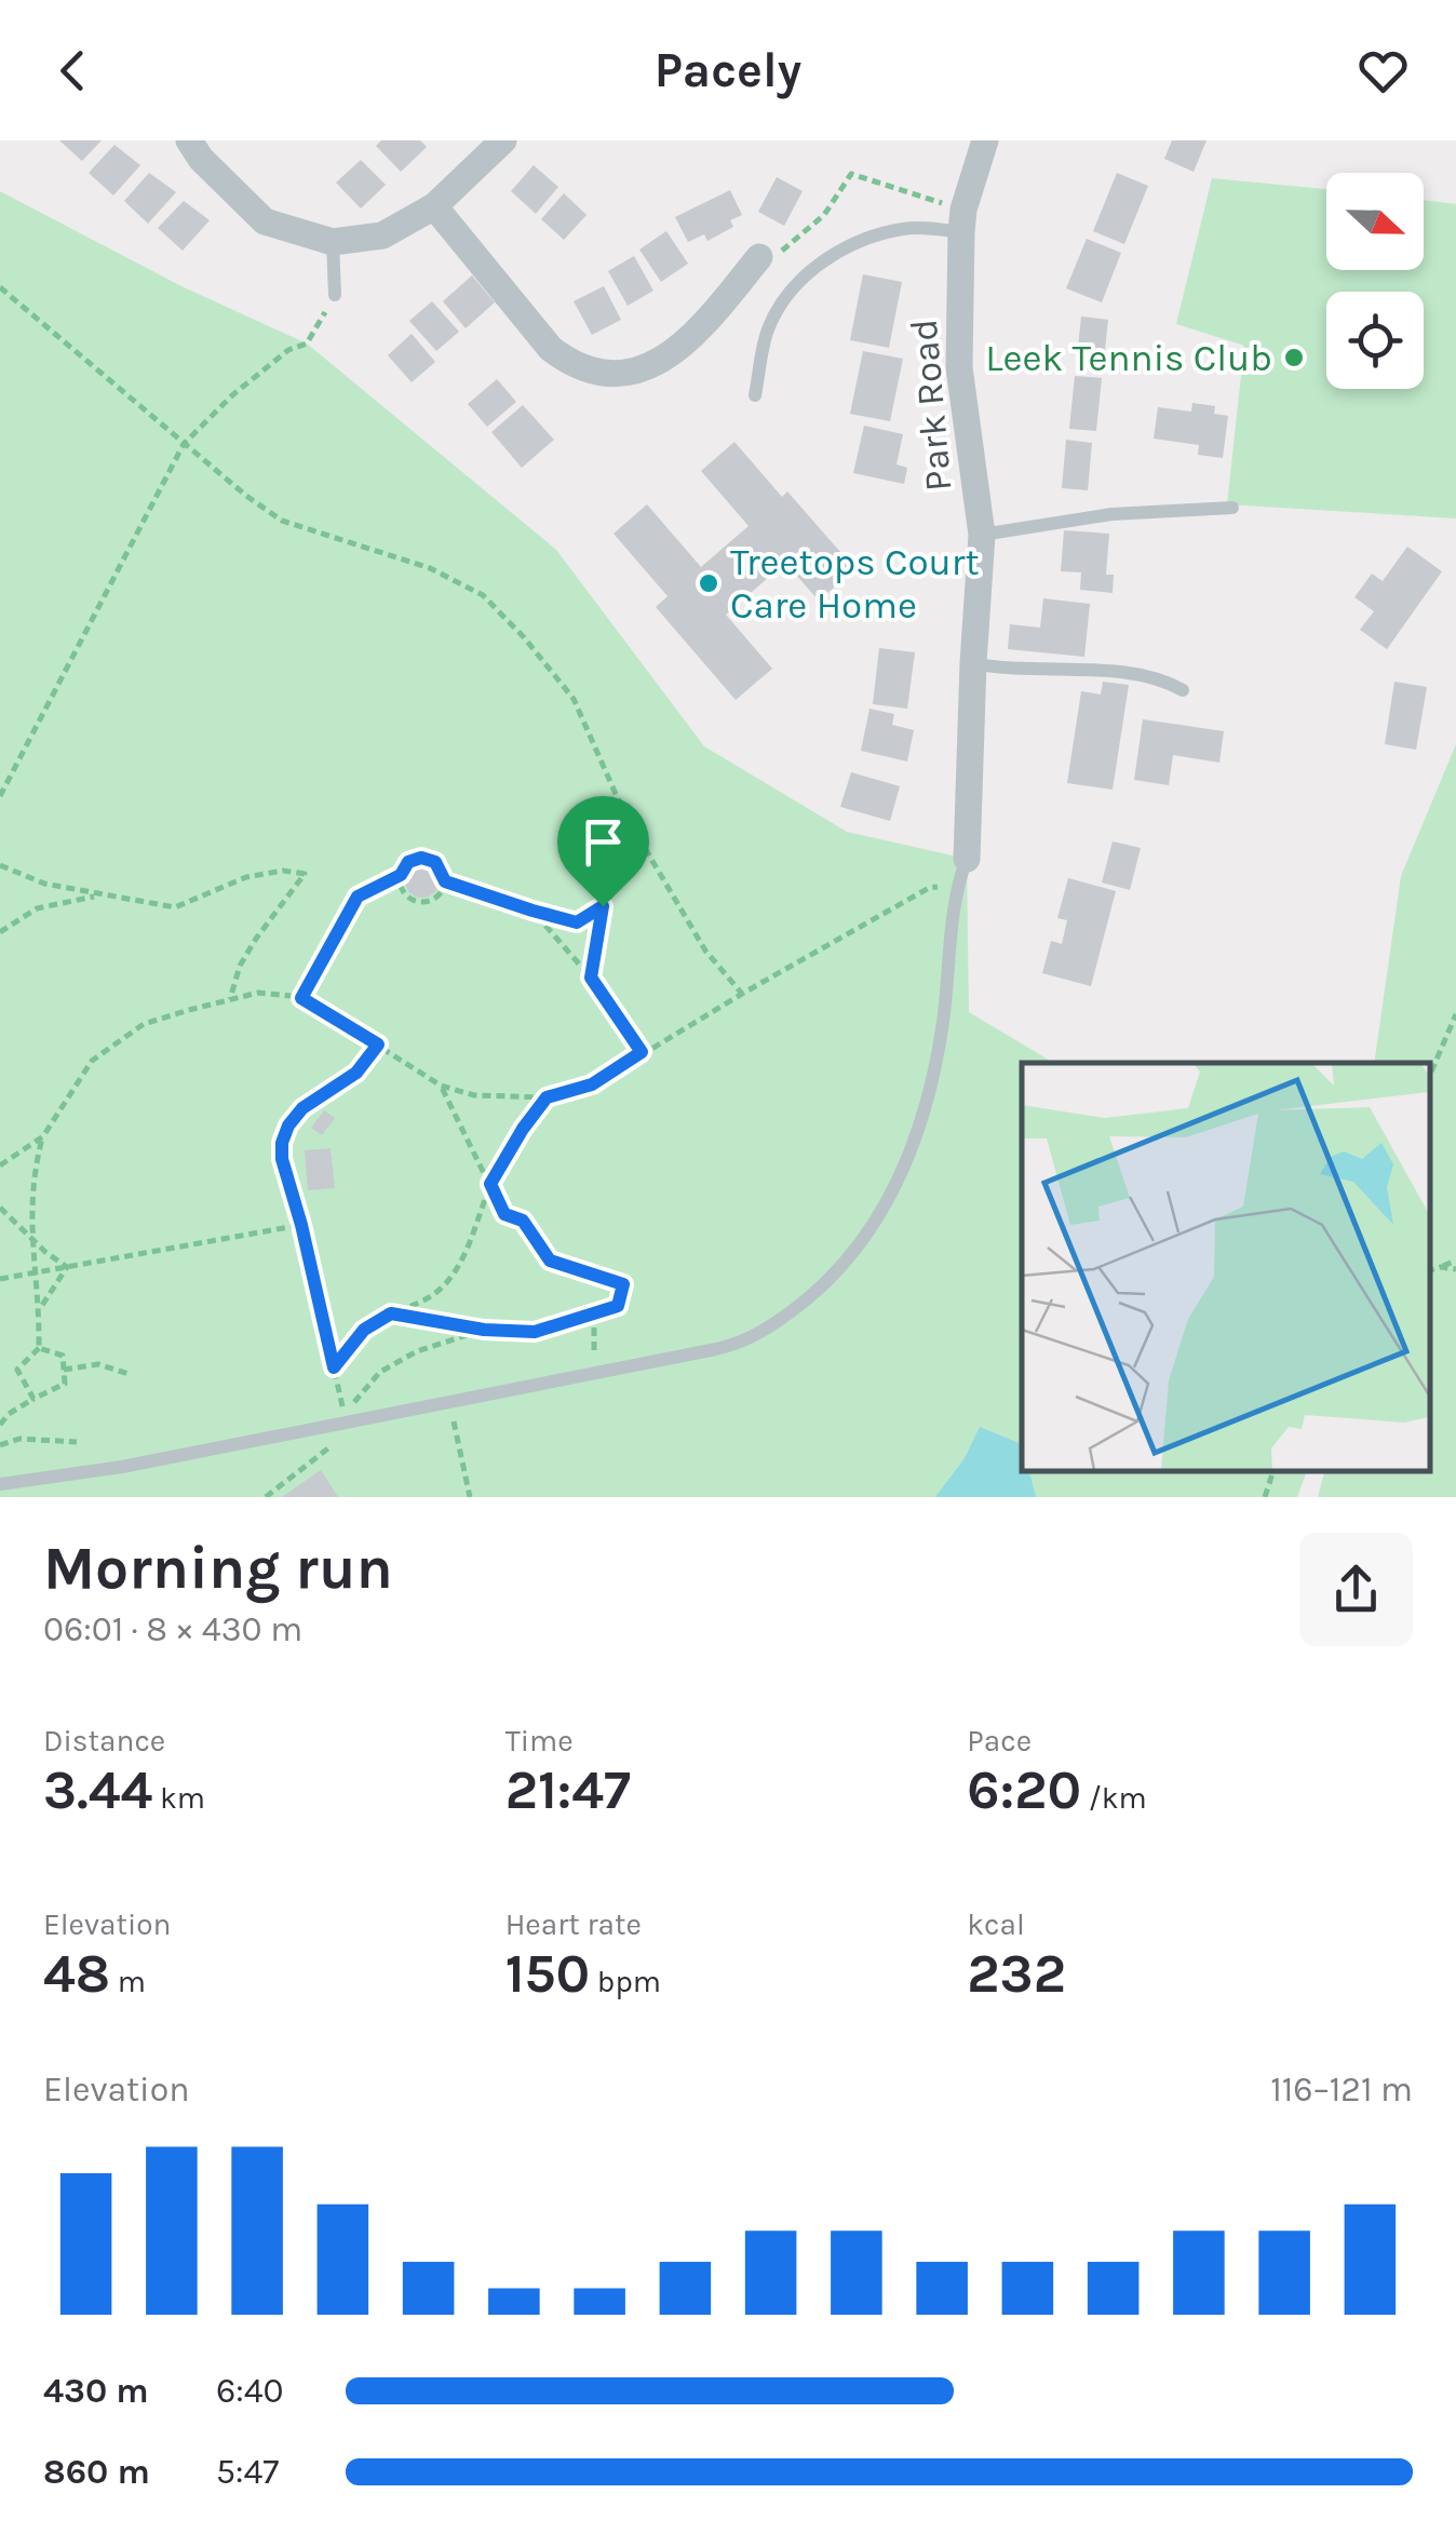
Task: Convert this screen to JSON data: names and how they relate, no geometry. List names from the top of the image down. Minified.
{"streets":{"street":["Park Road"]},"places":["Leek Tennis Club","Treetops Court Care Home"],"north":"right","page":{"header":"Pacely","heading":["Morning run","06:01 · 8 × 430 m"],"stats":[["Distance","3.44 km"],["Time","21:47"],["Pace","6:20 /km"],["Elevation","48 m"],["Heart rate","150 bpm"],["kcal","232"]],"chart":["Elevation","116–121 m"],"list":[{"name":"430 m","note":"6:40"},{"name":"860 m","note":"5:47"}]}}
